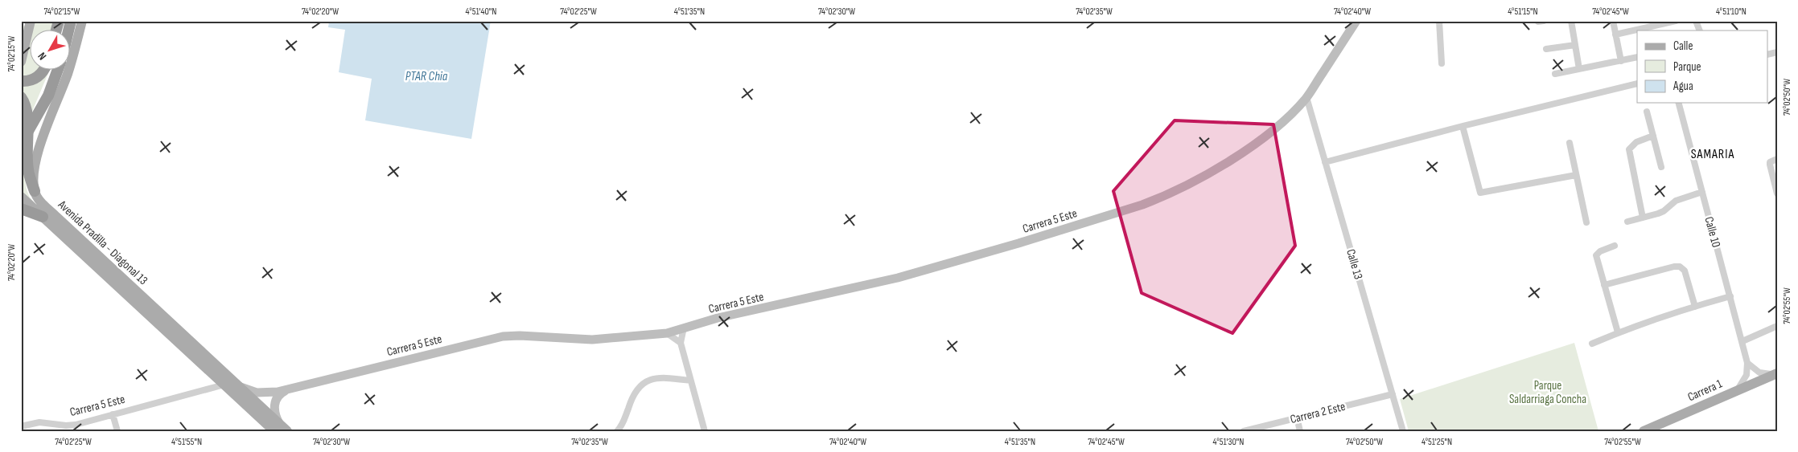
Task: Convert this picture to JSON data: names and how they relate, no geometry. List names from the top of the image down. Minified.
{"streets":{"main road":["Avenida Pradilla - Diagonal 13","Carrera 1"],"street":["Carrera 5 Este","Calle 10","Calle 13","Carrera 2 Este"]},"crossings":[["Carrera 5 Este","Avenida Pradilla - Diagonal 13"],["Carrera 5 Este","Calle 13"],["Calle 13","Carrera 2 Este"]],"districts":["SAMARIA"],"water":["PTAR Chia"],"parks":["Parque Saldarriaga Concha"],"legend":["Calle","Parque","Agua"],"north":"bottom left","coordinates":["74°02'15\"W","74°02'20\"W","4°51'40\"N","74°02'25\"W","4°51'35\"N","74°02'30\"W","74°02'35\"W","74°02'40\"W","4°51'15\"N","74°02'45\"W","4°51'10\"N","74°02'50\"W","74°02'55\"W","4°51'55\"N","4°51'30\"N","4°51'25\"N"]}
